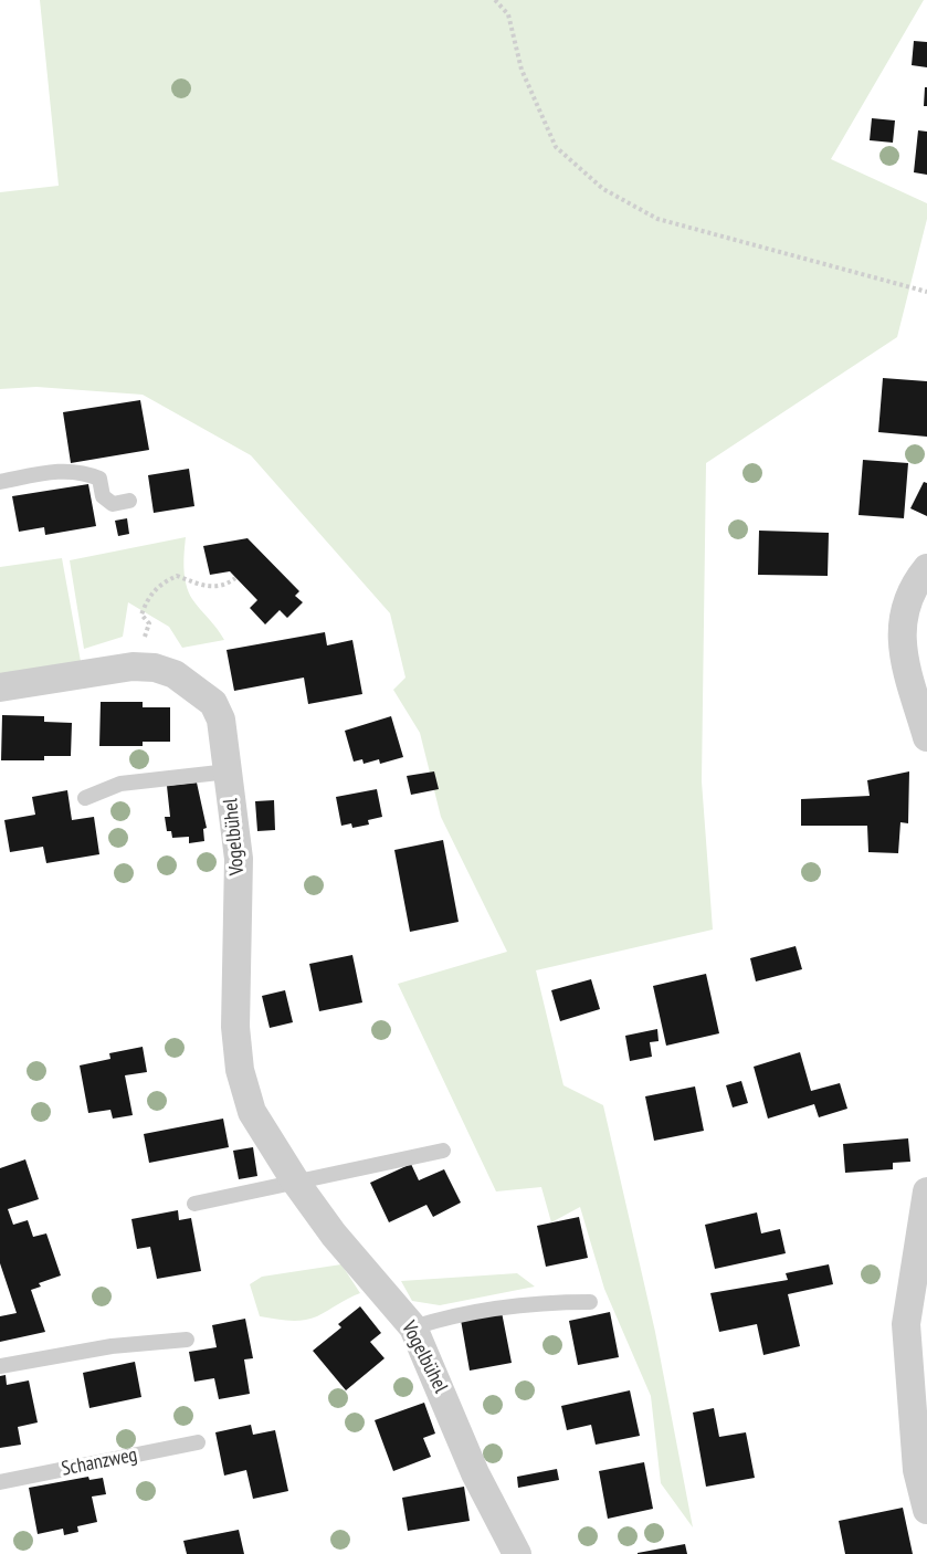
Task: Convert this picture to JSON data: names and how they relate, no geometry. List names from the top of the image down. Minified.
{"streets":{"street":["Vogelbühel"],"lane":["Schanzweg"]}}
